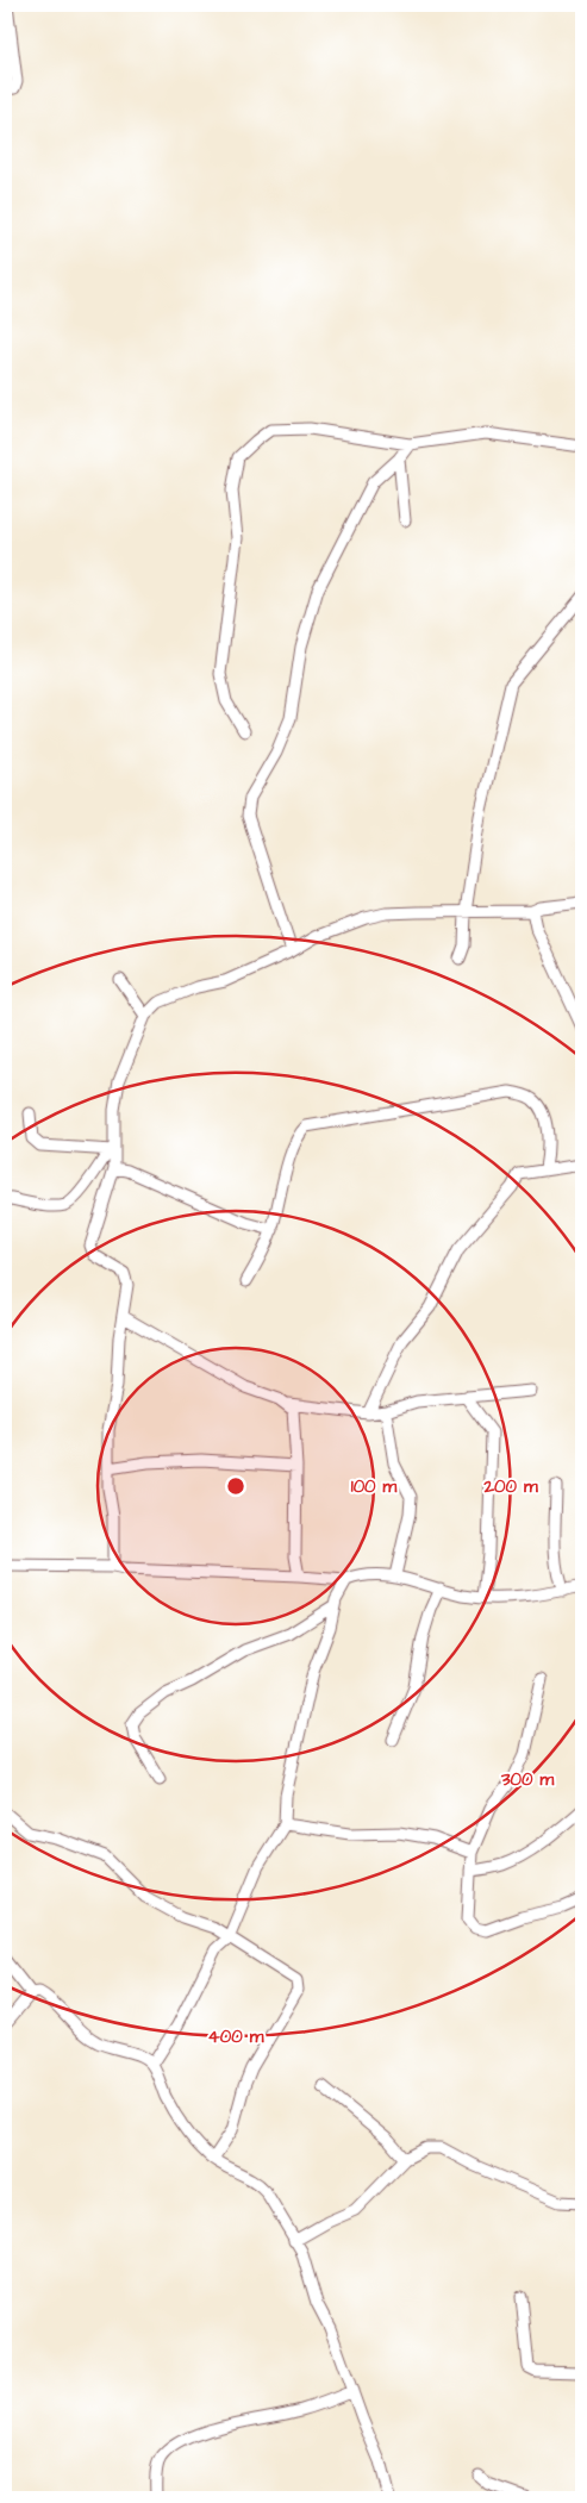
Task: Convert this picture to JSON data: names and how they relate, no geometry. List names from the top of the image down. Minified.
{"rings":["100 m","200 m","300 m","400 m"]}
